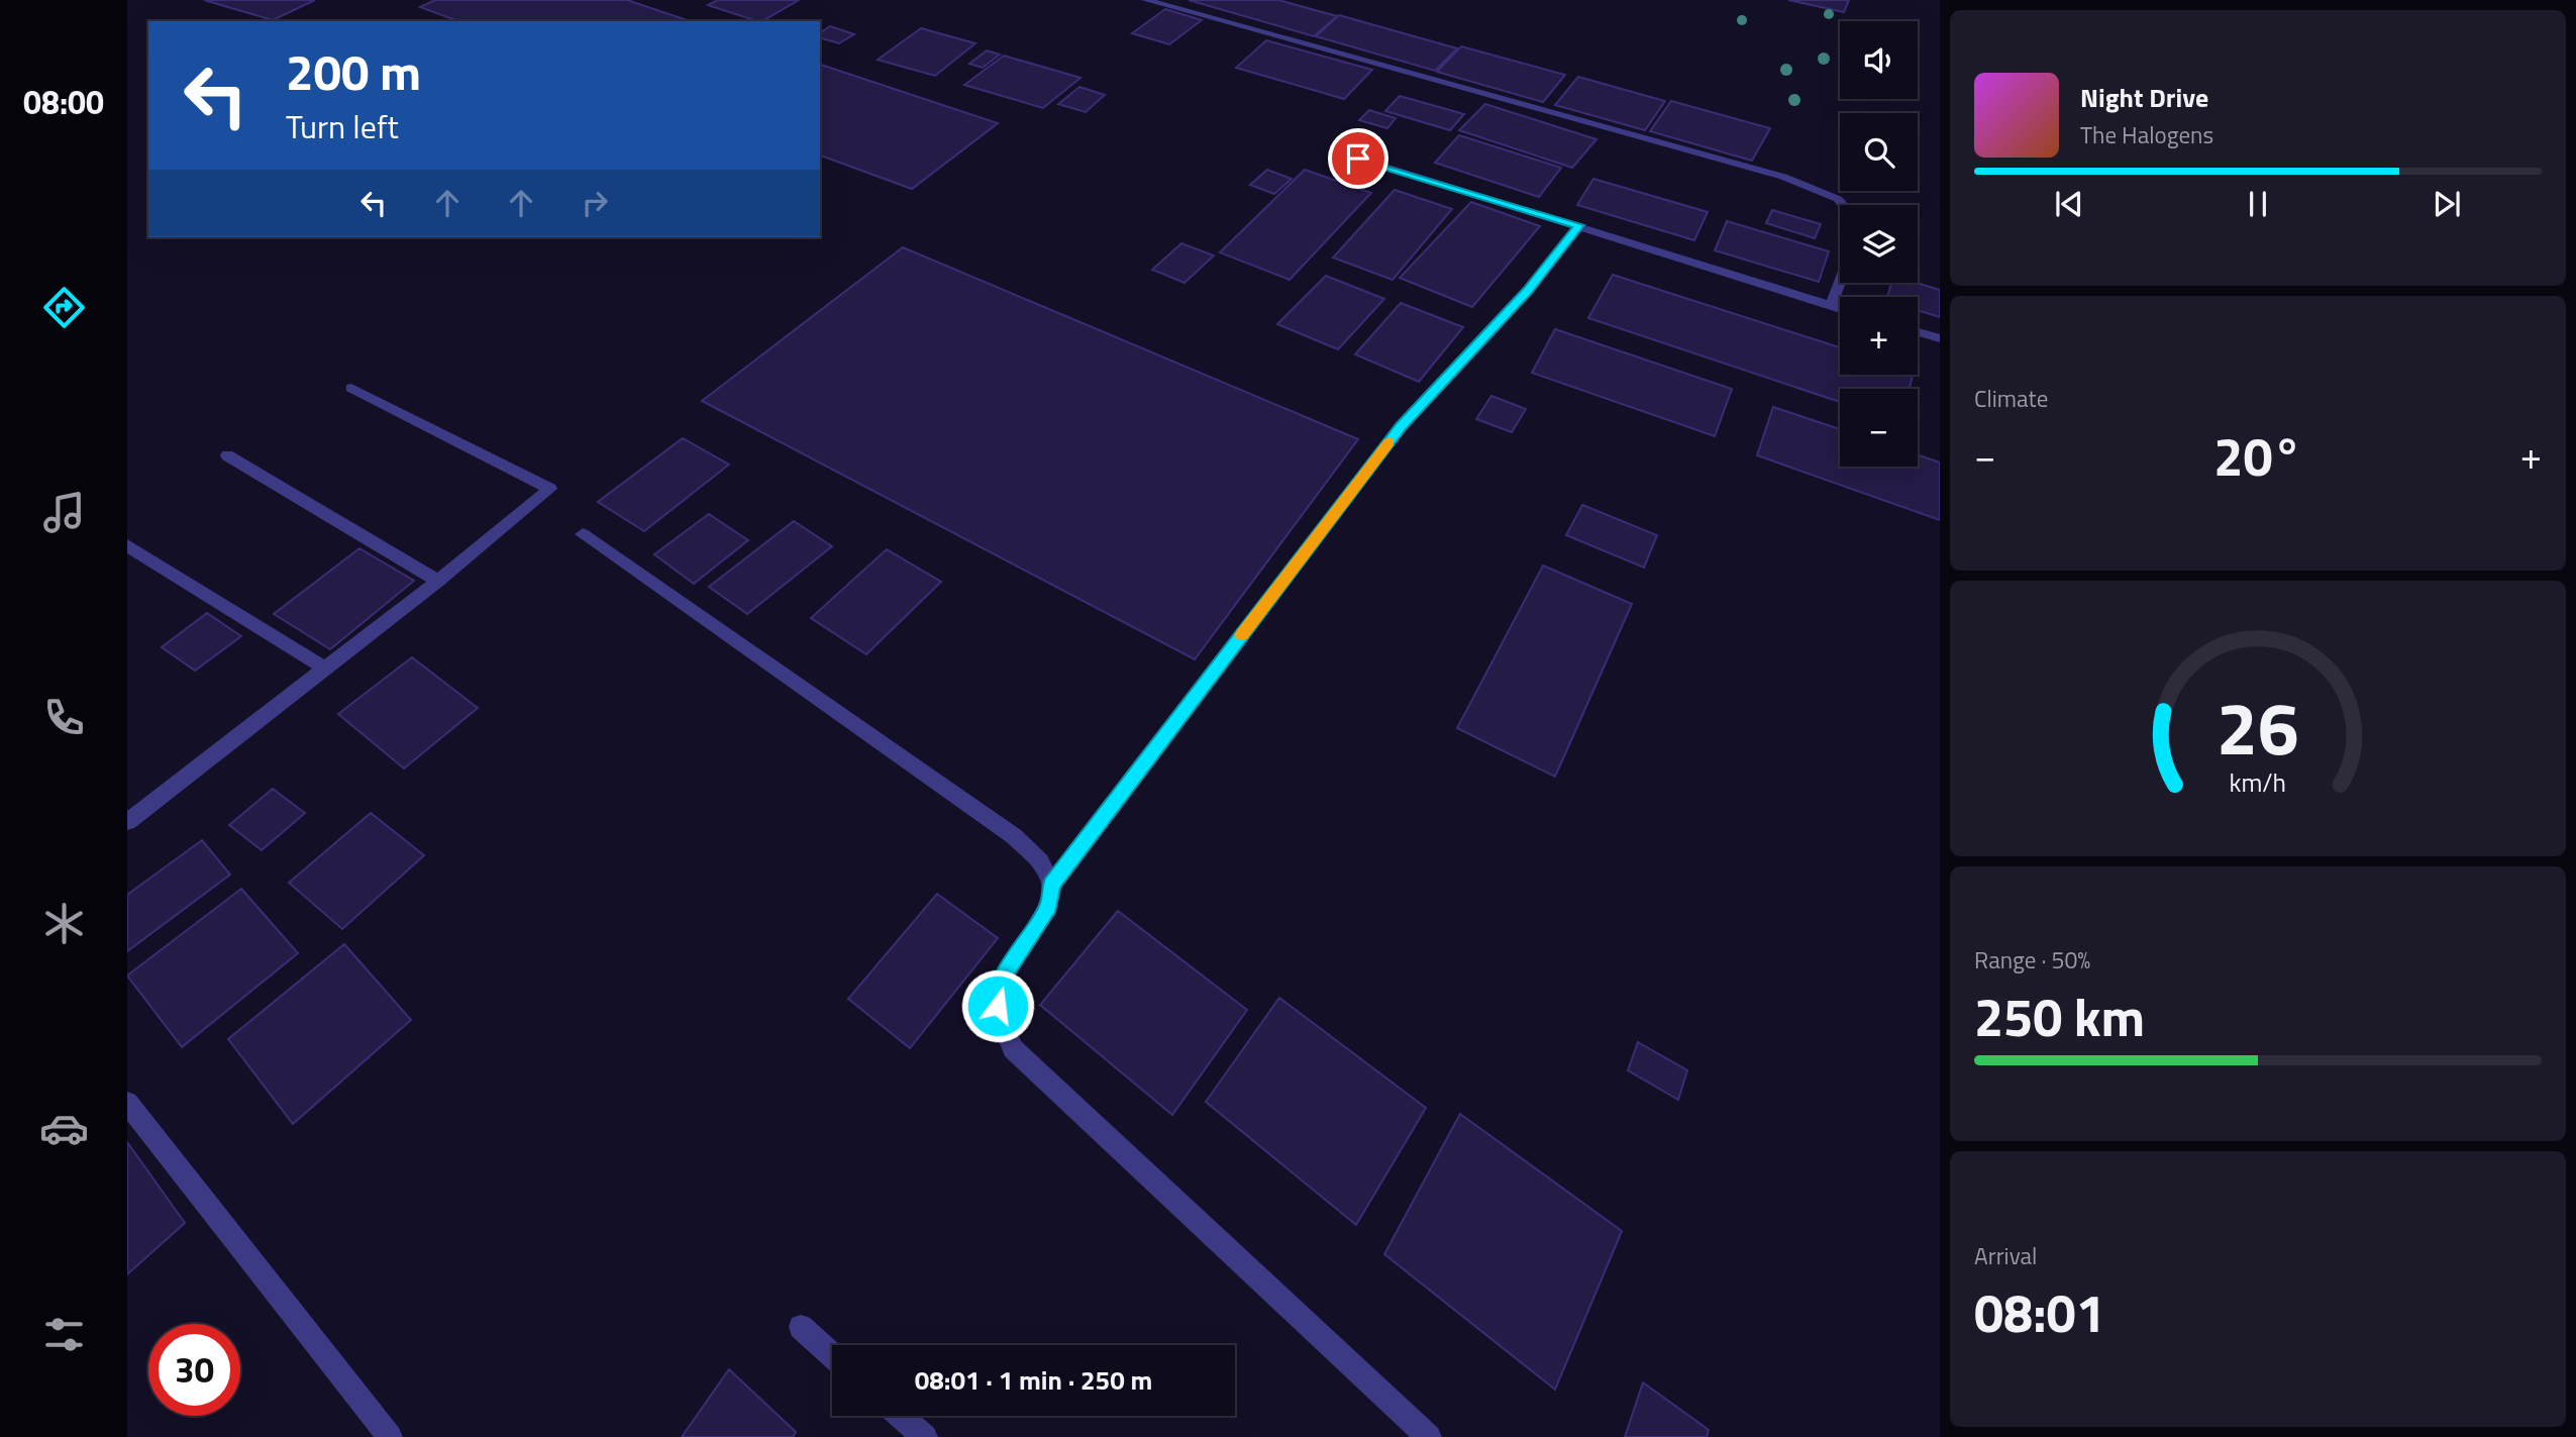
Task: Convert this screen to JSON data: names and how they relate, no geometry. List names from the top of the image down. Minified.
{"page":{"tabs":"08:00","map_buttons":["+","−"],"turn":["200 m","Turn left"],"song":["Night Drive","The Halogens"],"tile":["Climate",["Range · 50%","250 km"],["Arrival","08:01"]],"heat":["−","20°","+"],"limit":"30","trip":"08:01 · 1 min · 250 m","gauge":["26","km/h"]}}
